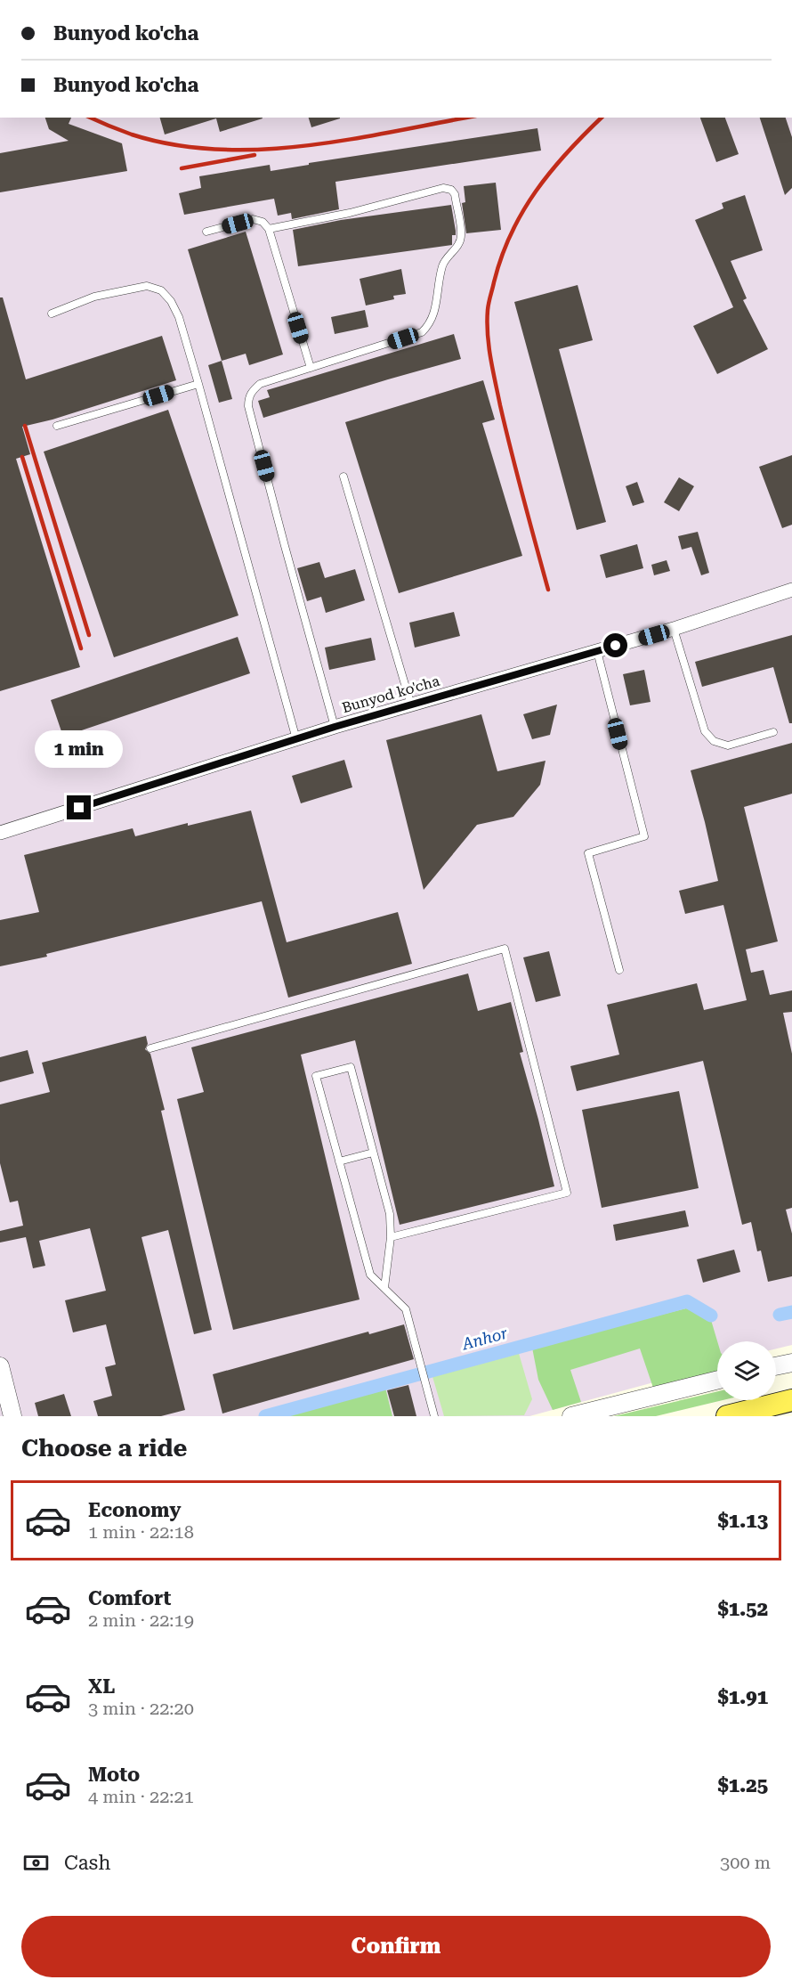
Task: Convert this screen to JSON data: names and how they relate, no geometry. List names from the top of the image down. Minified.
{"streets":{"street":["Bunyod ko'cha"]},"water":["Anhor"],"page":{"banner":["Bunyod ko'cha","Bunyod ko'cha"],"bubble":"1 min","heading":"Choose a ride","list":[{"name":"Economy","note":"1 min · 22:18","value":"$1.13"},{"name":"Comfort","note":"2 min · 22:19","value":"$1.52"},{"name":"XL","note":"3 min · 22:20","value":"$1.91"},{"name":"Moto","note":"4 min · 22:21","value":"$1.25"}],"pay":["Cash","300 m"],"buttons":"Confirm"}}
